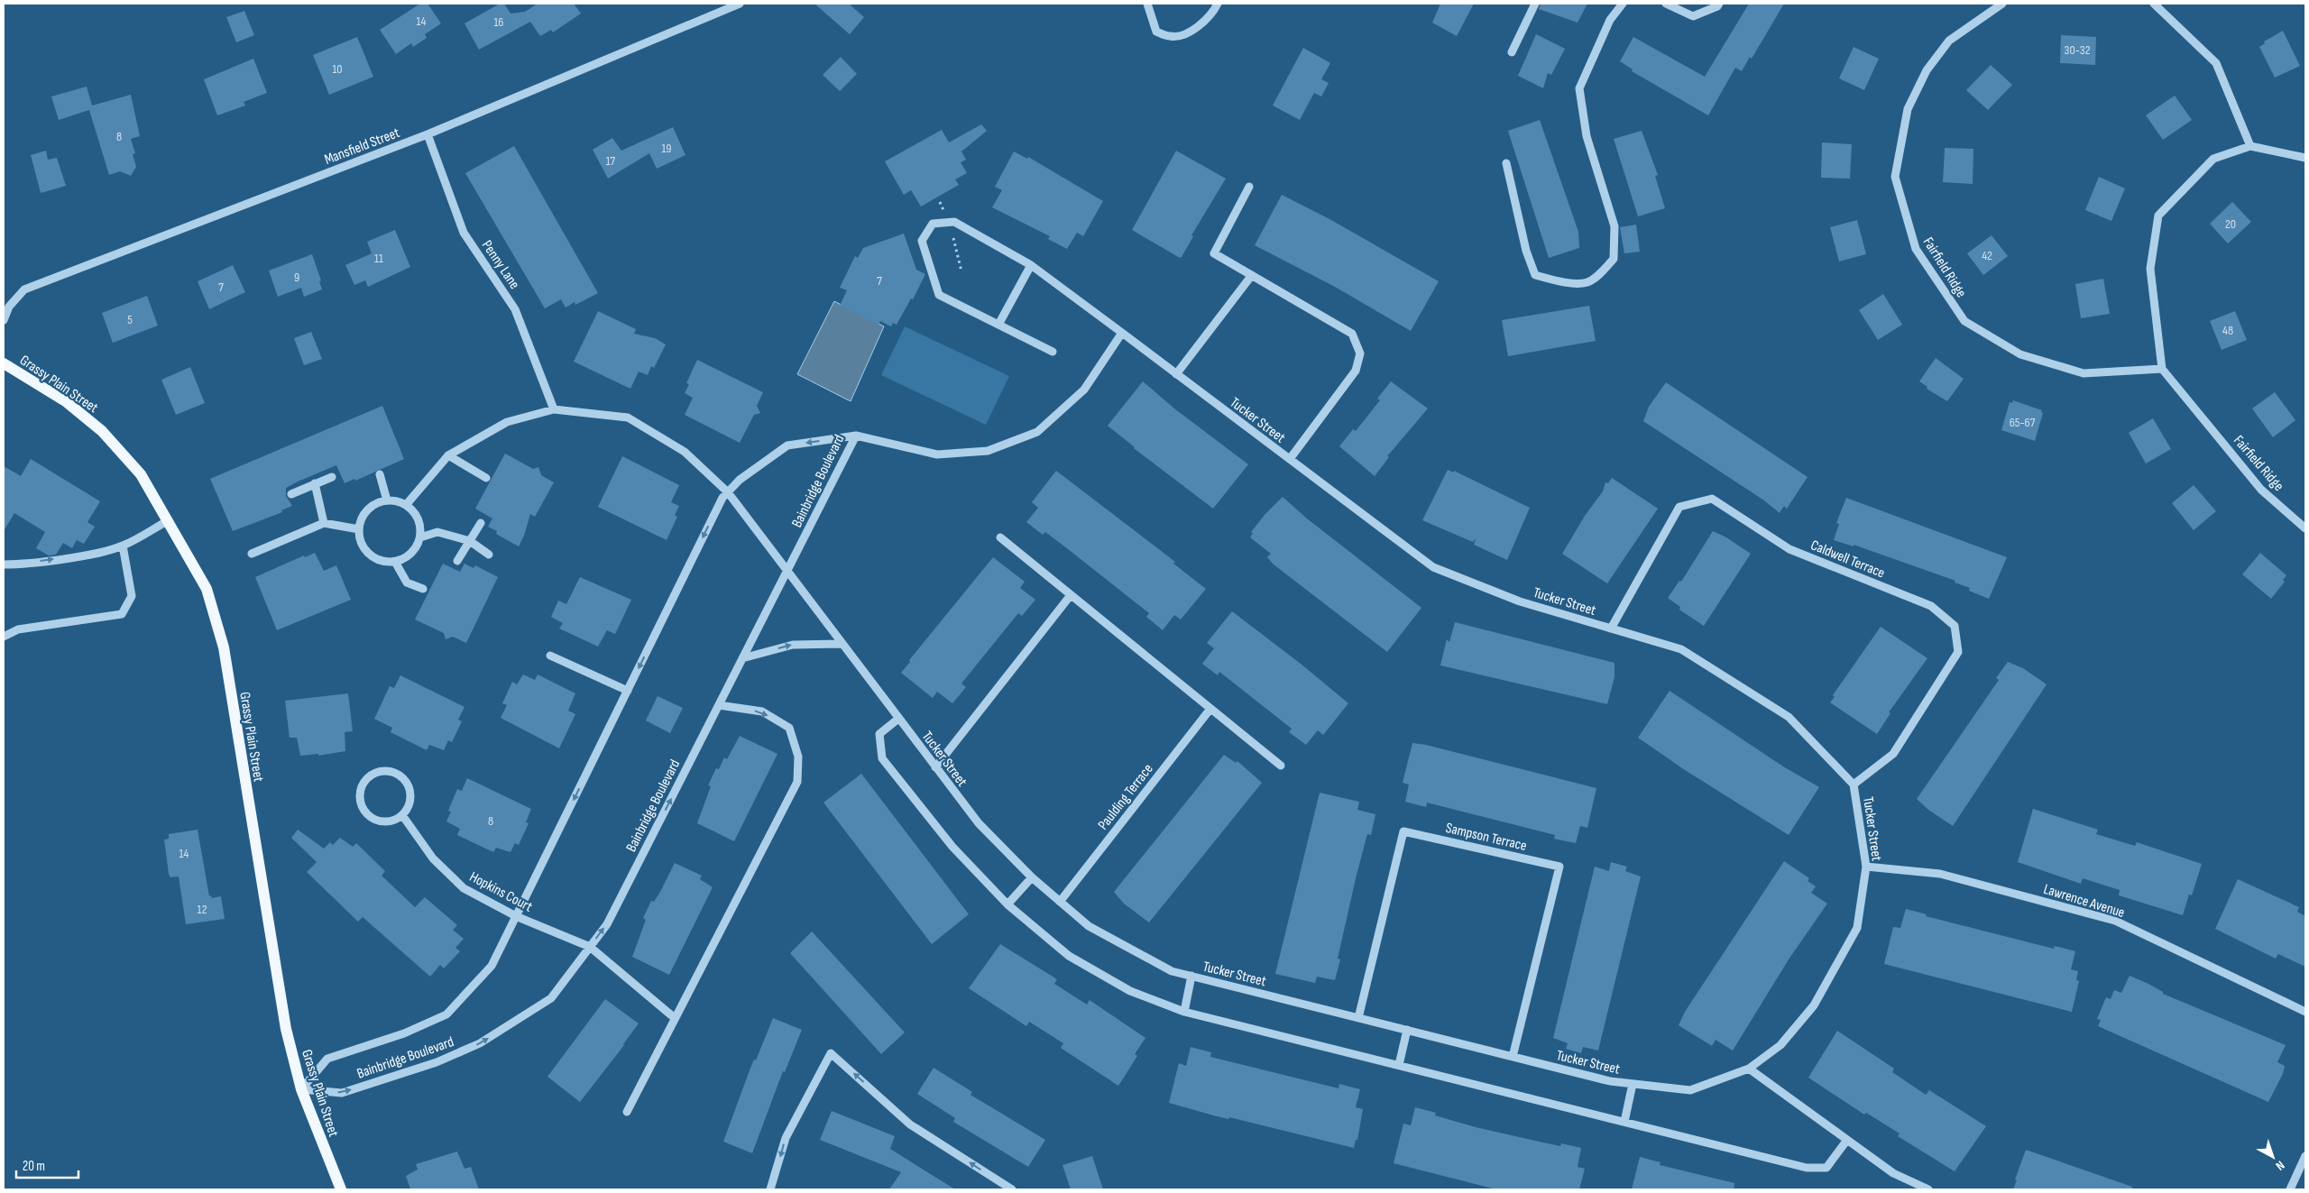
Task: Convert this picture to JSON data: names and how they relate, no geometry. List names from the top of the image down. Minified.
{"streets":{"main road":["Grassy Plain Street"],"street":["Mansfield Street","Penny Lane","Fairfield Ridge","Tucker Street","Bainbridge Boulevard","Caldwell Terrace","Paulding Terrace","Sampson Terrace","Hopkins Court","Lawrence Avenue"]},"crossings":[["Mansfield Street","Penny Lane"],["Grassy Plain Street","Bainbridge Boulevard"],["Tucker Street","Bainbridge Boulevard"],["Tucker Street","Caldwell Terrace"],["Tucker Street","Paulding Terrace"],["Tucker Street","Sampson Terrace"],["Tucker Street","Lawrence Avenue"],["Bainbridge Boulevard","Hopkins Court"]],"house_numbers":["14","16","30-32","10","8","19","17","20","42","11","9","7","7","5","48","65-67","8","14","12"],"scale_bar":"20 m","north":"bottom right"}
